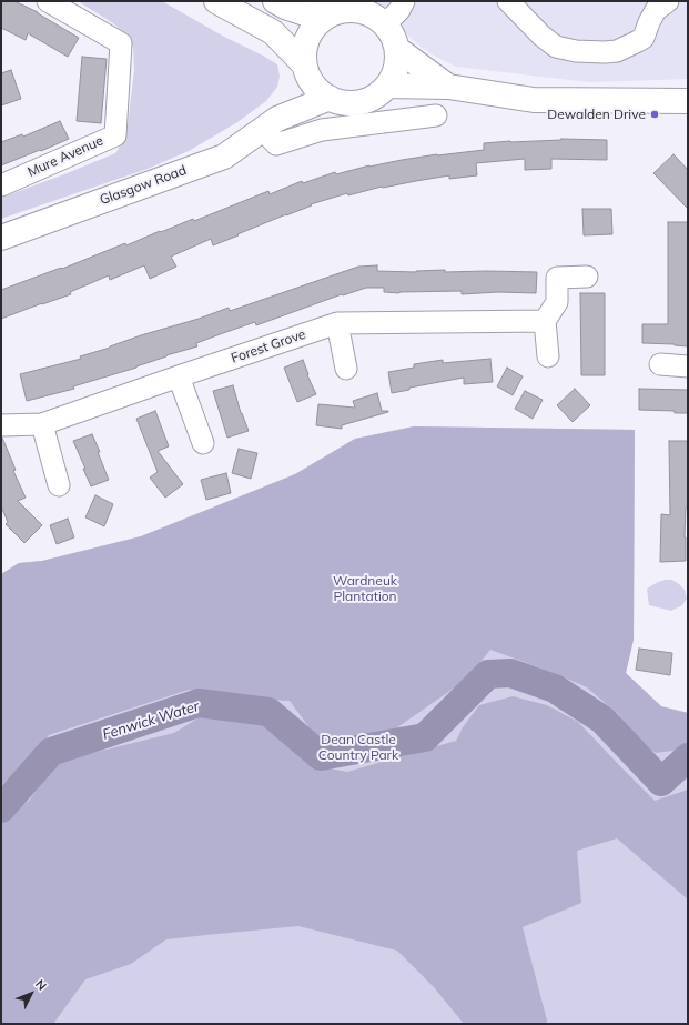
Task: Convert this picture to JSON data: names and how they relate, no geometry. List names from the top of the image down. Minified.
{"streets":{"main road":["Glasgow Road"],"street":["Mure Avenue","Forest Grove"]},"water":["Fenwick Water"],"parks":["Wardneuk Plantation","Dean Castle Country Park"],"places":["Dewalden Drive"],"north":"top right"}
